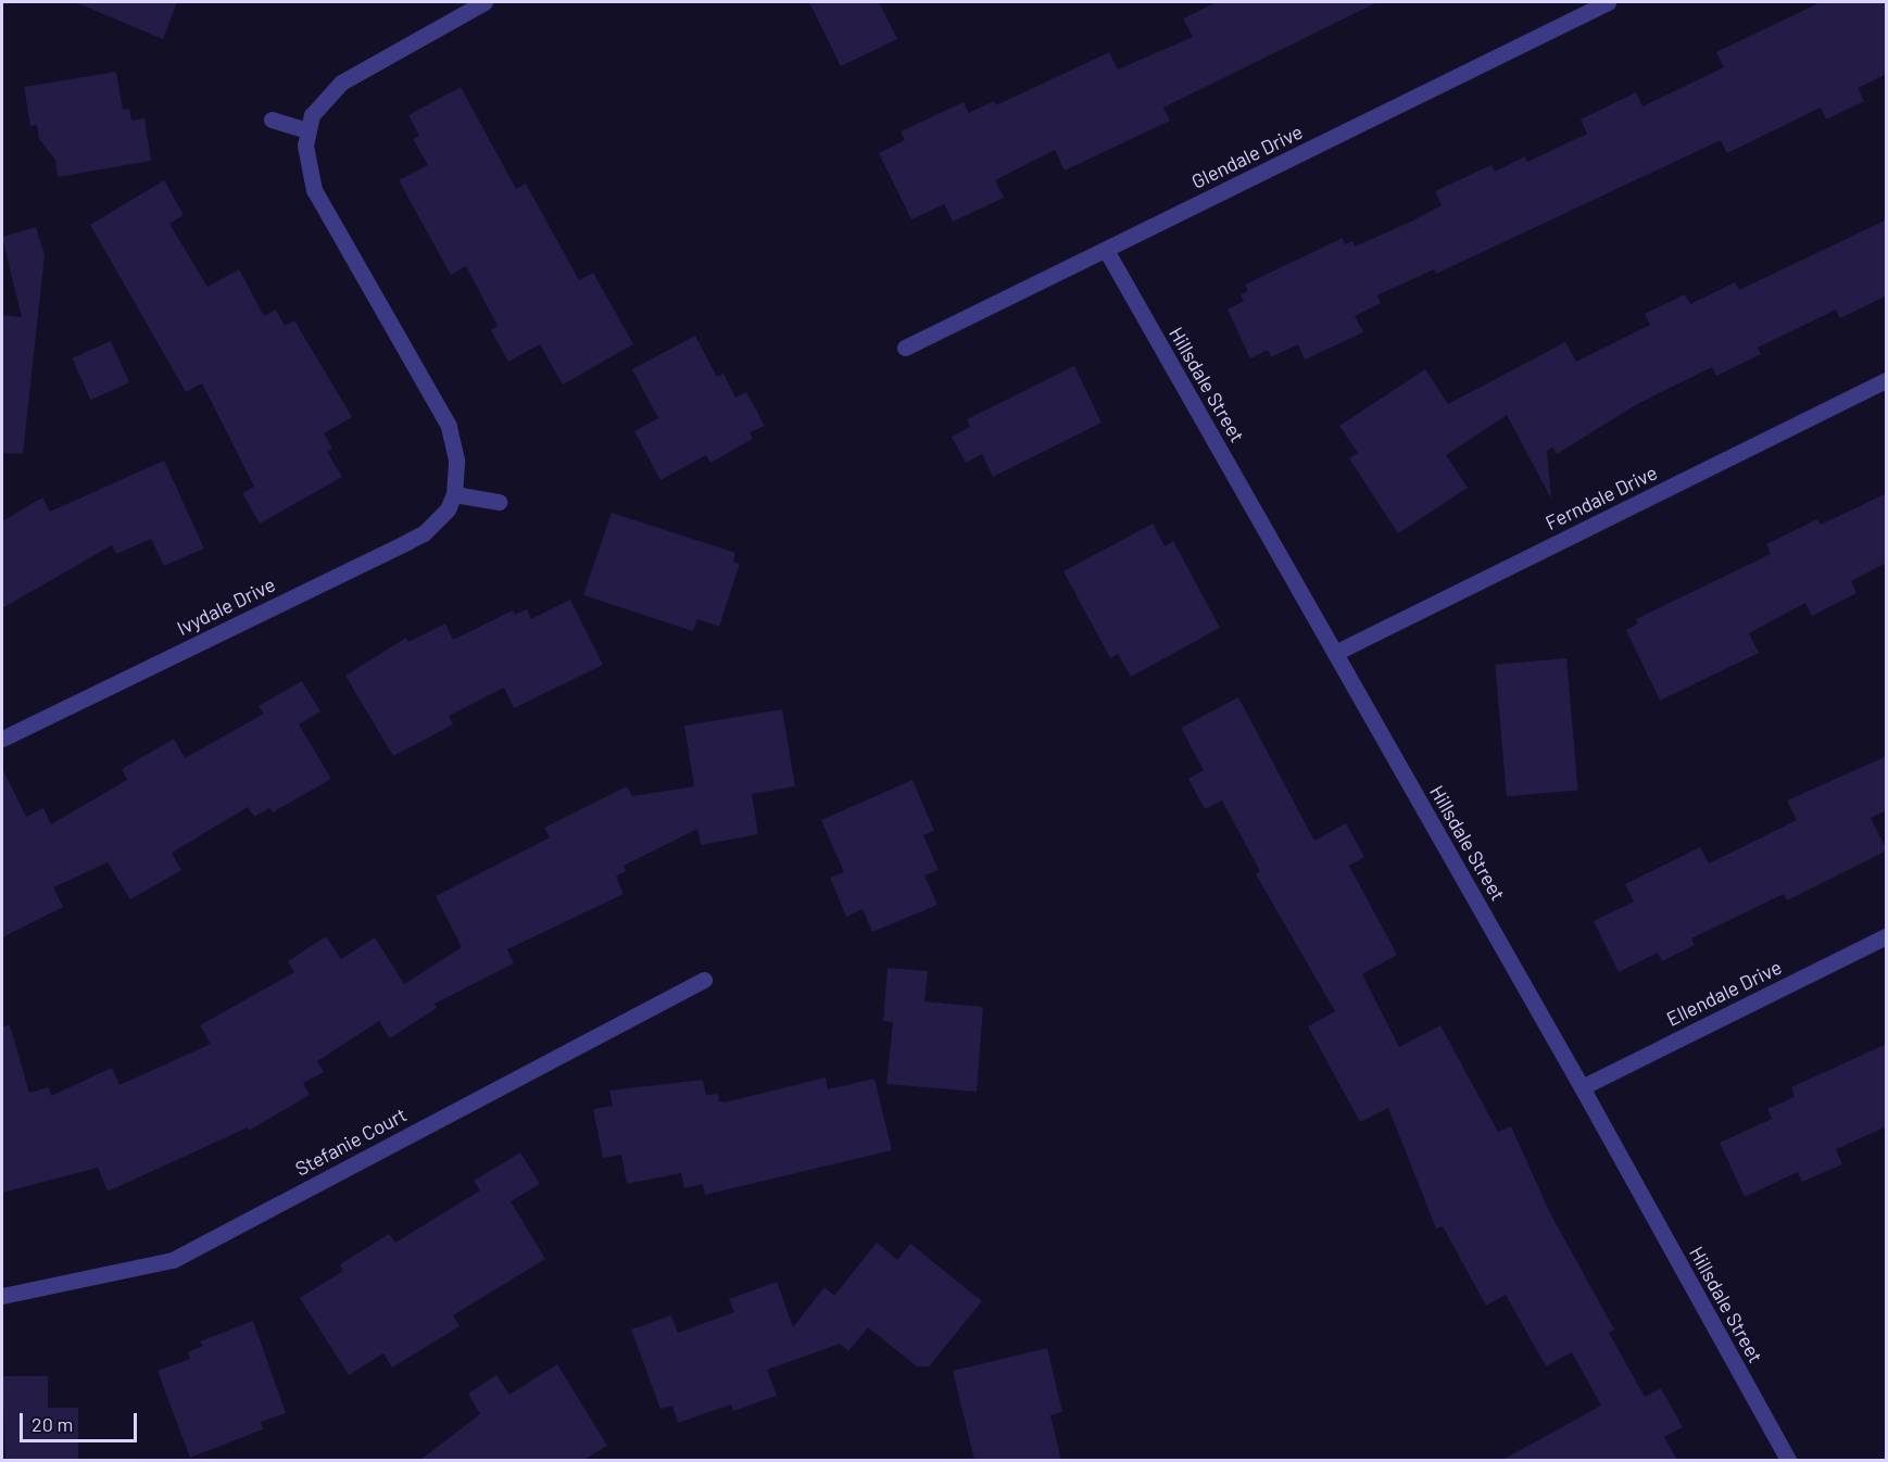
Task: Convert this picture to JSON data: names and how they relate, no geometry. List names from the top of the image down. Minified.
{"streets":{"street":["Glendale Drive","Hillsdale Street","Ferndale Drive","Ivydale Drive","Ellendale Drive","Stefanie Court"]},"crossings":[["Glendale Drive","Hillsdale Street"],["Hillsdale Street","Ferndale Drive"],["Hillsdale Street","Ellendale Drive"]],"scale_bar":"20 m"}
